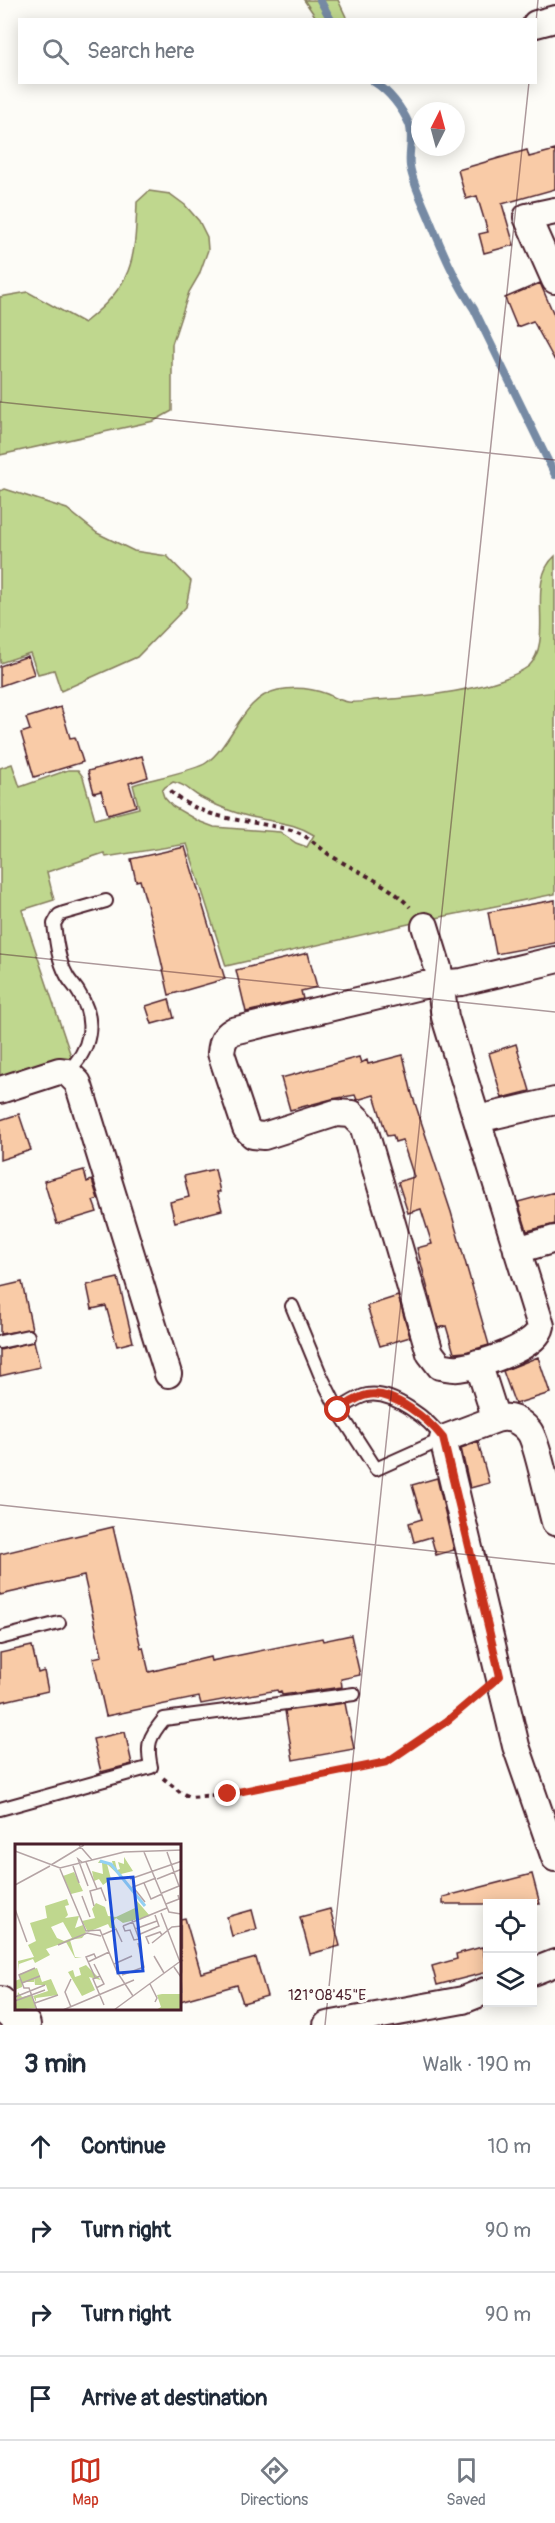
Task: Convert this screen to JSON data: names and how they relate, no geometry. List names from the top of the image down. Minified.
{"north":"top","page":{"search":"Search here","heading":["3 min","Walk · 190 m"],"list":[["Continue","10 m"],["Turn right","90 m"],["Turn right","90 m"],"Arrive at destination"],"nav":["Map","Directions","Saved"]},"coordinates":["121°08'45\"E"]}
